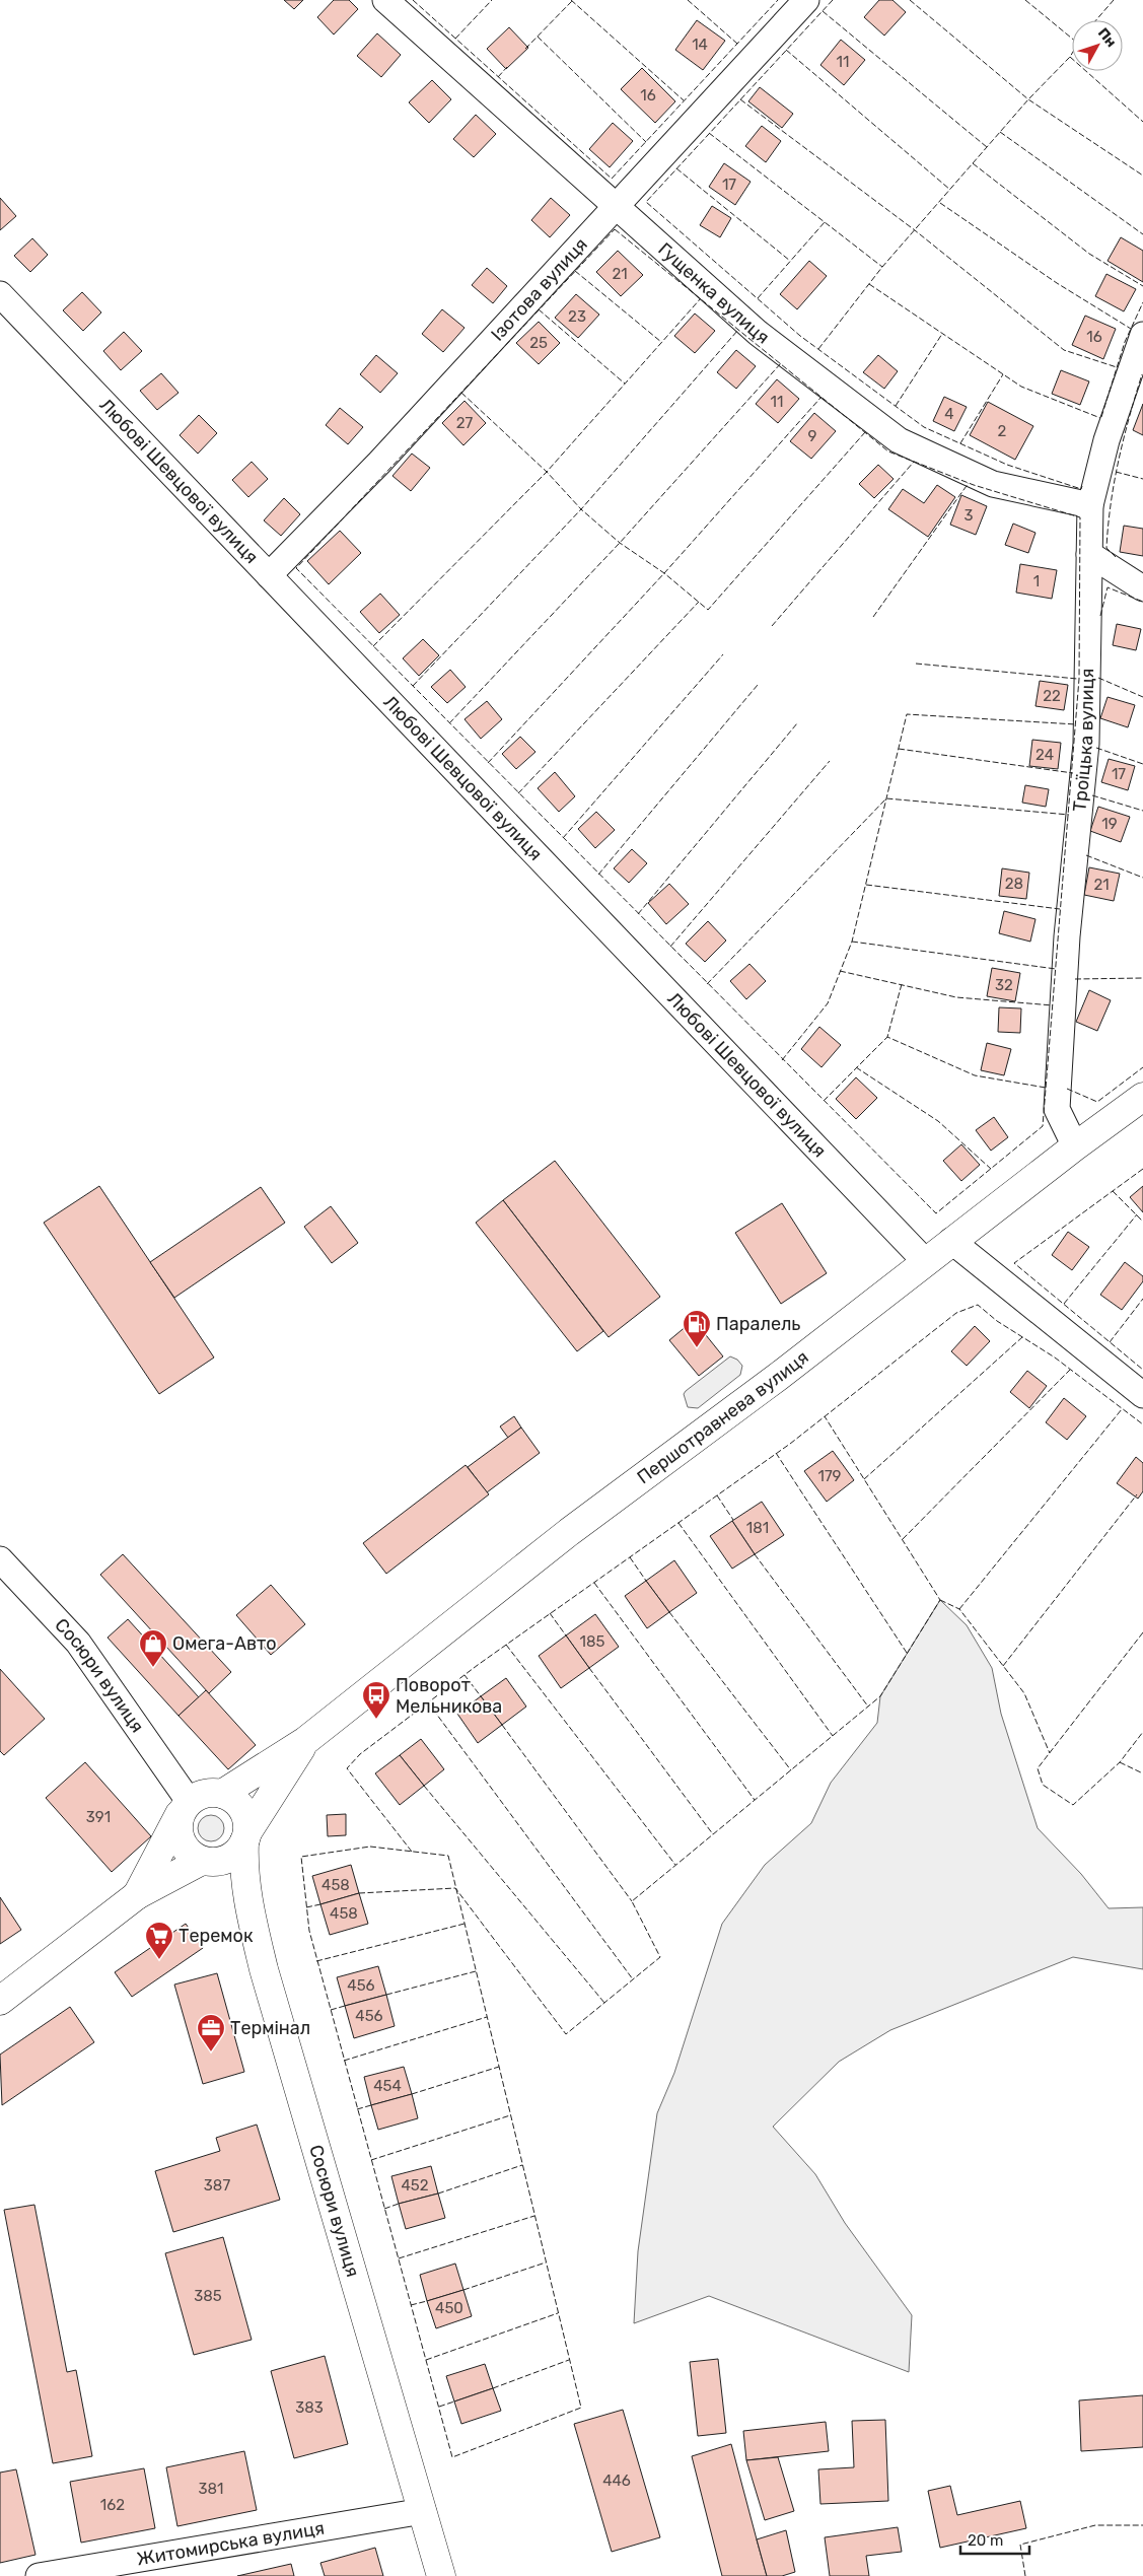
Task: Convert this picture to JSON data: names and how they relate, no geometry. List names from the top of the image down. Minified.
{"streets":{"main road":["Першотравнева вулиця","Сосюри вулиця"],"street":["Ізотова вулиця","Гущенка вулиця","Любові Шевцової вулиця","Троїцька вулиця","Житомирська вулиця"]},"crossings":[["Ізотова вулиця","Гущенка вулиця"],["Ізотова вулиця","Любові Шевцової вулиця"],["Гущенка вулиця","Троїцька вулиця"],["Любові Шевцової вулиця","Першотравнева вулиця"],["Троїцька вулиця","Першотравнева вулиця"],["Першотравнева вулиця","Сосюри вулиця"],["Сосюри вулиця","Житомирська вулиця"]],"places":{"fuel station":["Паралель"],"shop":["Омега-Авто"],"bus stop":["Поворот Мельникова"],"supermarket":["Теремок"],"office":["Термінал"]},"house_numbers":["14","11","16","17","21","23","16","25","11","4","27","2","9","3","1","22","24","17","19","28","21","32","179","181","185","391","458","458","456","456","454","387","452","385","450","383","446","381","162"],"scale_bar":"20 m","north":"top right"}
